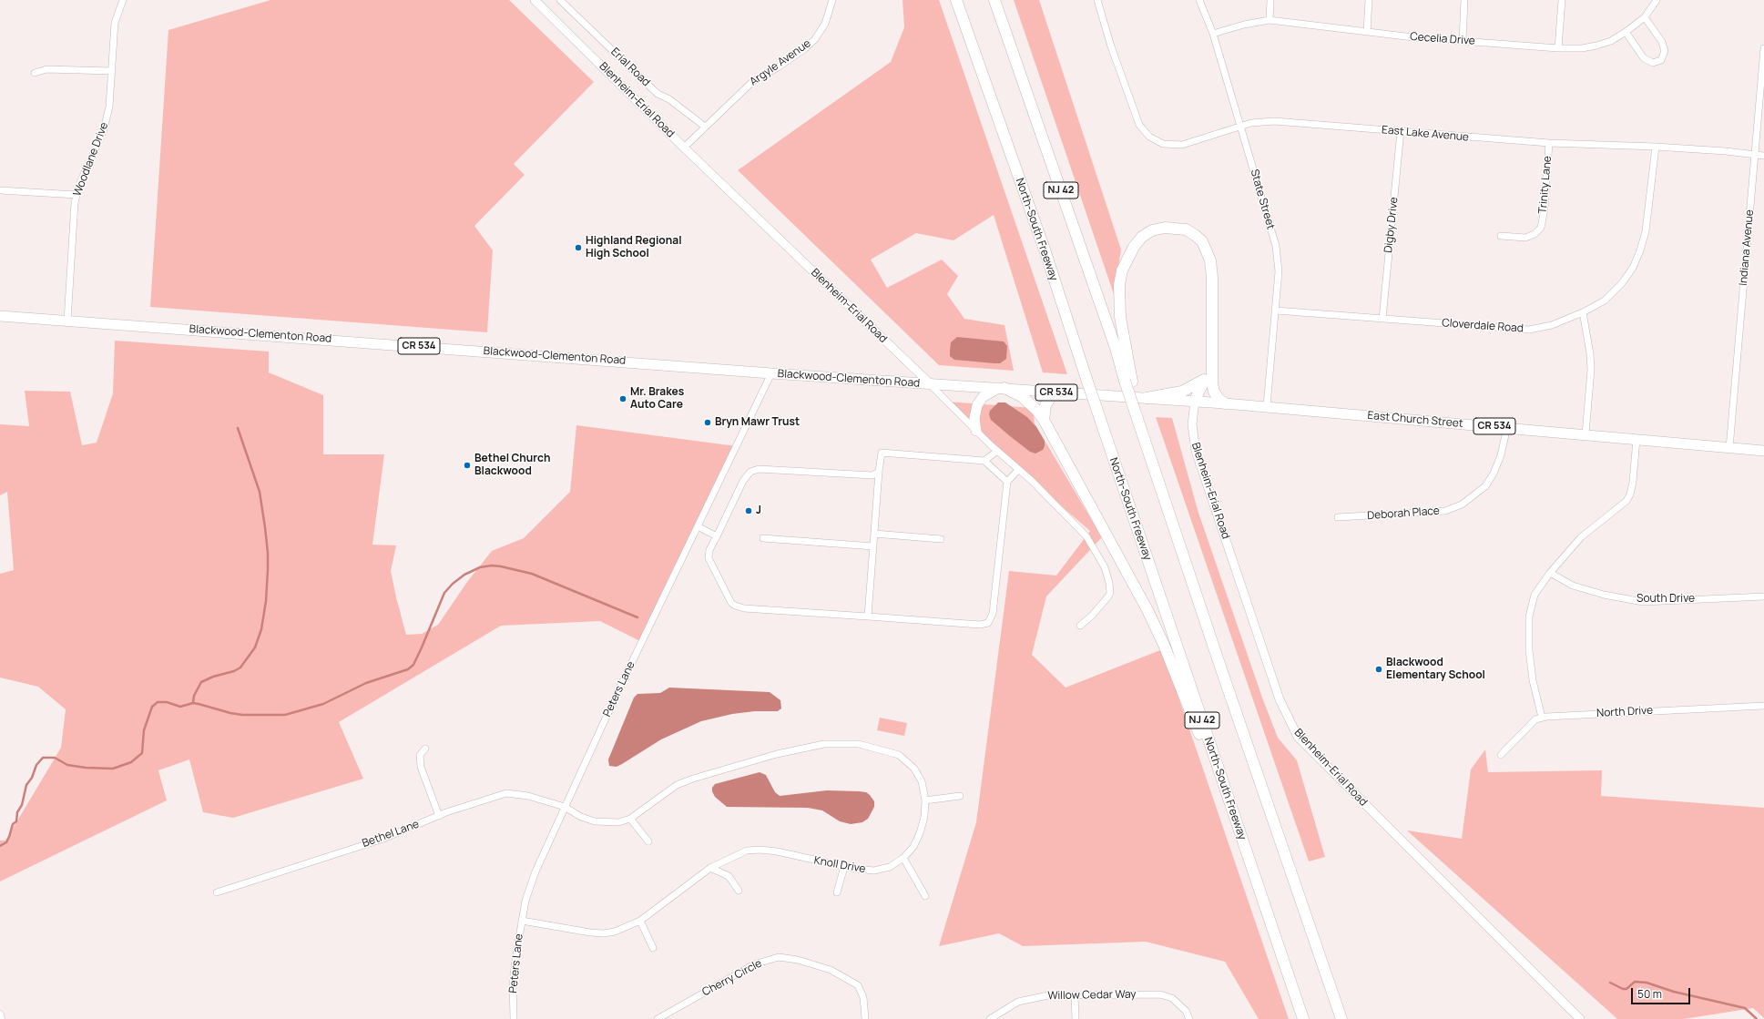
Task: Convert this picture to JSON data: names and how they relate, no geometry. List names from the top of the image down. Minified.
{"streets":{"highway":["NJ 42","North-South Freeway"],"main road":["Blenheim-Erial Road","Blackwood-Clementon Road","CR 534","East Church Street"],"street":["Cecelia Drive","Argyle Avenue","Erial Road","East Lake Avenue","Woodlane Drive","Trinity Lane","State Street","Digby Drive","Indiana Avenue","Cloverdale Road","Deborah Place","South Drive","Peters Lane","North Drive","Bethel Lane","Knoll Drive","Cherry Circle","Willow Cedar Way"]},"crossings":[["Cecelia Drive","State Street"],["Argyle Avenue","Erial Road"],["Argyle Avenue","Blenheim-Erial Road"],["Blenheim-Erial Road","Blackwood-Clementon Road"],["Blenheim-Erial Road","East Church Street"],["East Lake Avenue","Trinity Lane"],["East Lake Avenue","State Street"],["East Lake Avenue","Digby Drive"],["East Lake Avenue","Indiana Avenue"],["East Lake Avenue","Cloverdale Road"],["Woodlane Drive","Blackwood-Clementon Road"],["State Street","Cloverdale Road"],["State Street","East Church Street"],["Digby Drive","Cloverdale Road"],["Indiana Avenue","East Church Street"],["Blackwood-Clementon Road","East Church Street"],["Blackwood-Clementon Road","Peters Lane"],["East Church Street","Deborah Place"],["Peters Lane","Bethel Lane"],["Peters Lane","Knoll Drive"],["Bethel Lane","Knoll Drive"]],"places":["Highland Regional High School","Mr. Brakes Auto Care","Bryn Mawr Trust","Bethel Church Blackwood","J","Blackwood Elementary School"],"scale_bar":"50 m"}
